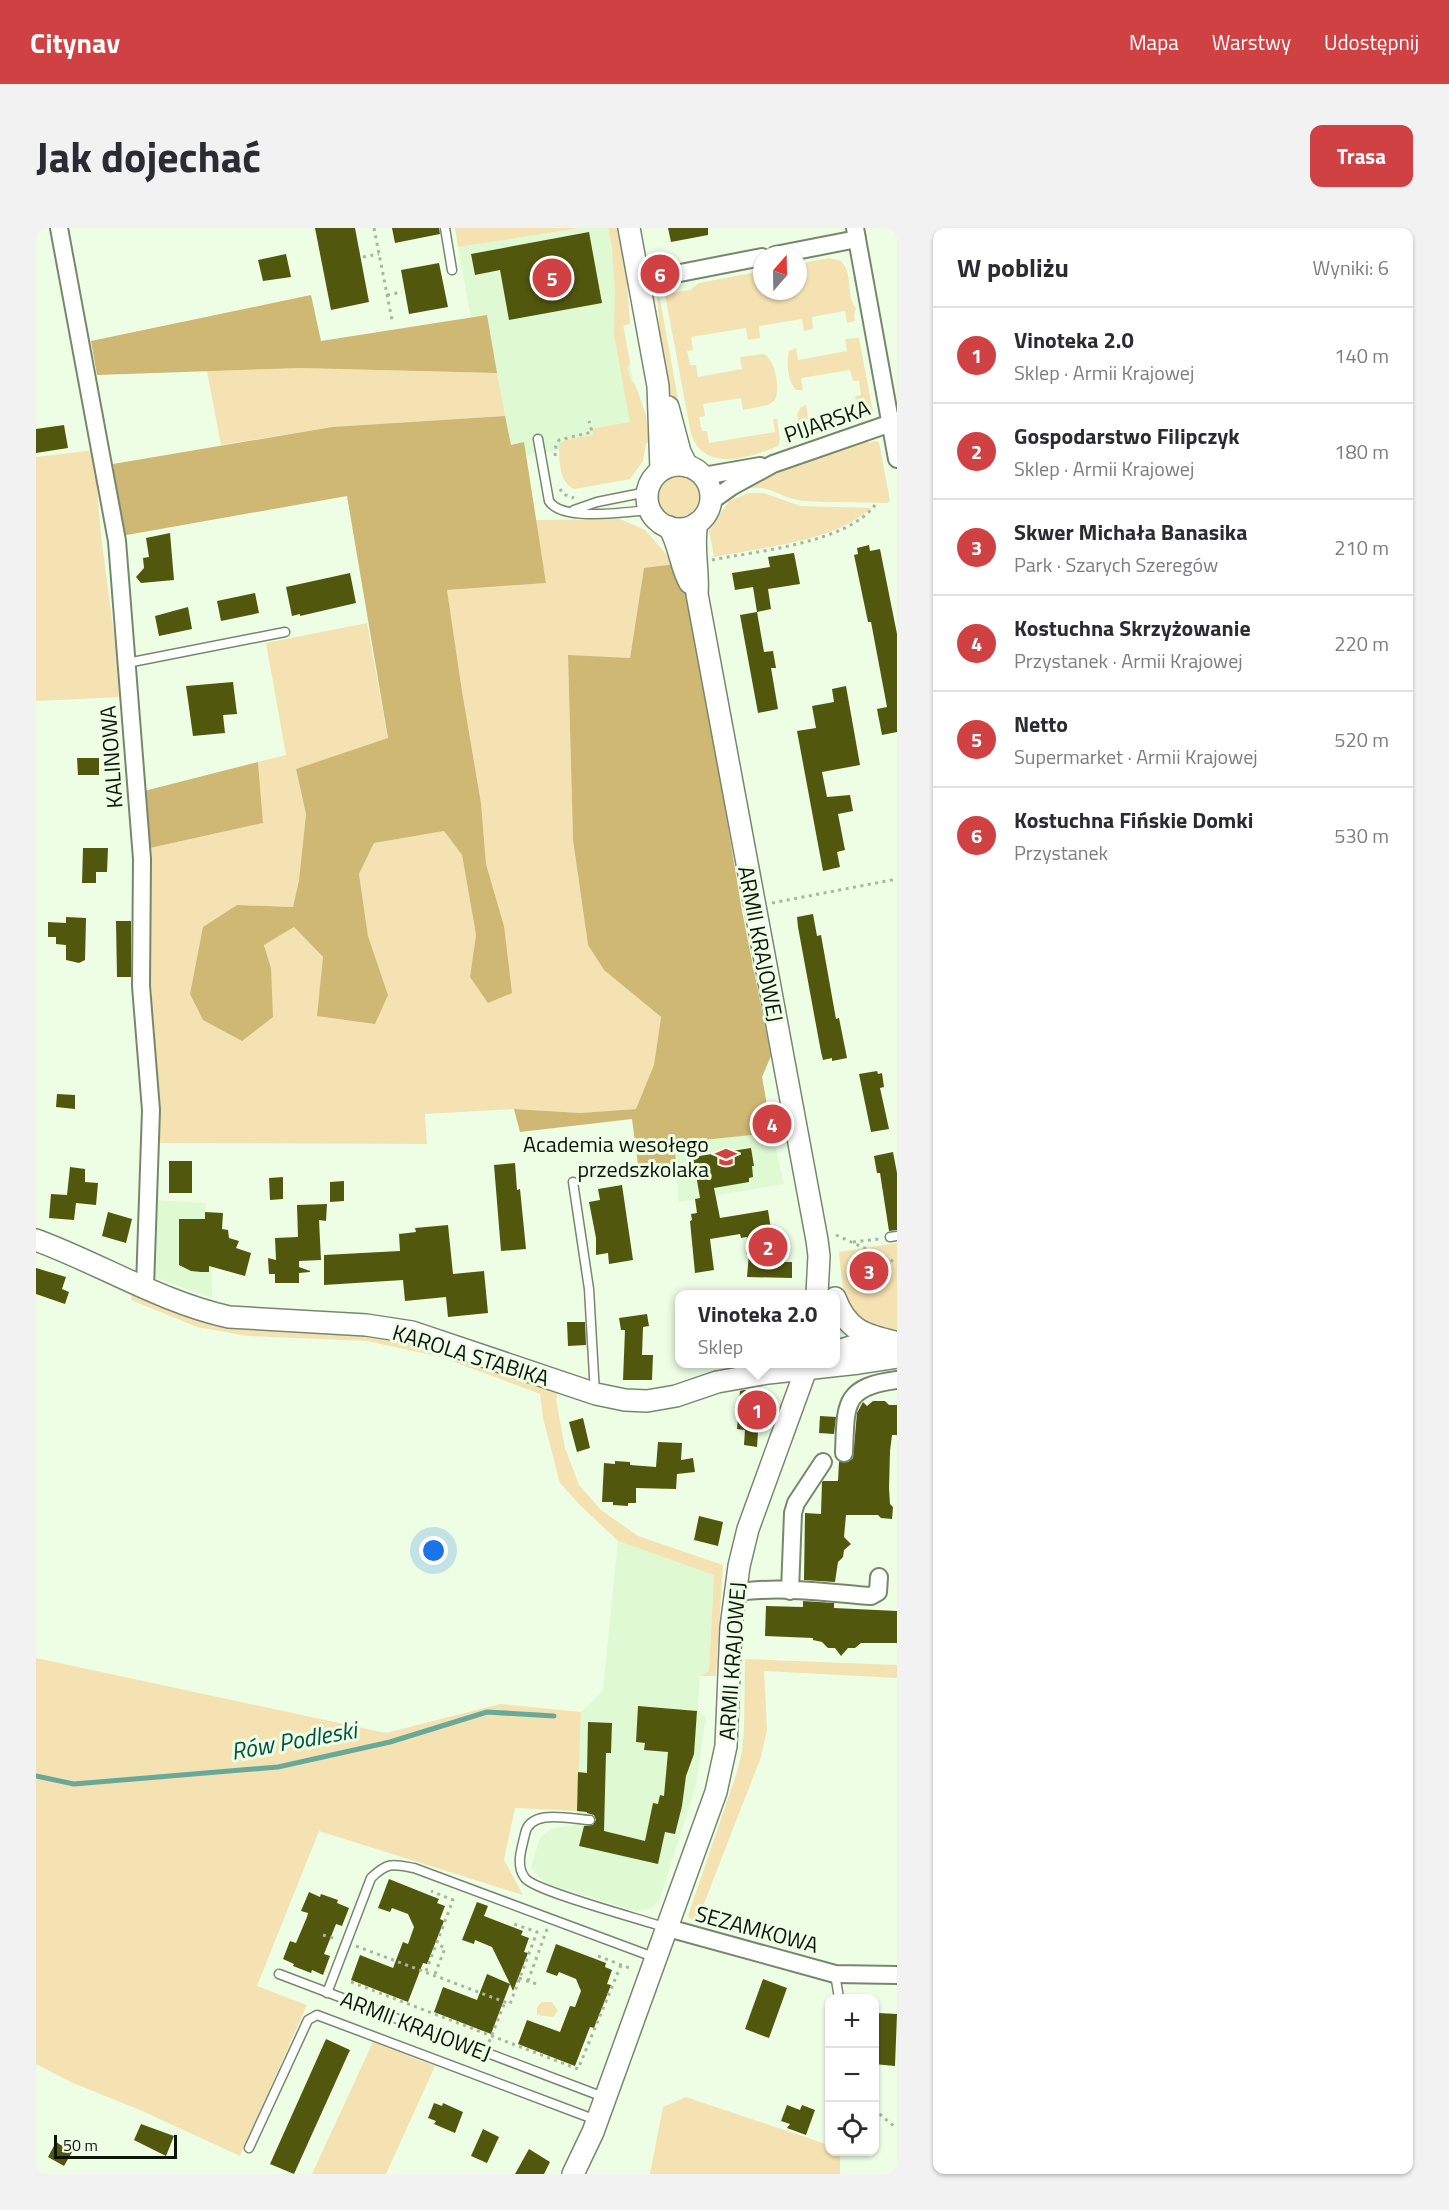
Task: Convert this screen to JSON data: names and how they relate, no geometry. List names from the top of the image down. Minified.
{"streets":{"street":["PIJARSKA","KALINOWA","ARMII KRAJOWEJ","KAROLA STABIKA","SEZAMKOWA"]},"crossings":[["PIJARSKA","ARMII KRAJOWEJ"],["KALINOWA","KAROLA STABIKA"],["ARMII KRAJOWEJ","SEZAMKOWA"]],"water":["Rów Podleski"],"places":{"school or university":["Academia wesołego przedszkolaka"]},"scale_bar":"50 m","north":"top","page":{"header":"Citynav","nav":["Mapa","Warstwy","Udostępnij"],"title":"Jak dojechać","buttons":"Trasa","heading":["W pobliżu","Wyniki: 6"],"pins":["6","5","4","2","3","1"],"list":[{"mark":"1","name":"Vinoteka 2.0","note":"Sklep · Armii Krajowej","value":"140 m"},{"mark":"2","name":"Gospodarstwo Filipczyk","note":"Sklep · Armii Krajowej","value":"180 m"},{"mark":"3","name":"Skwer Michała Banasika","note":"Park · Szarych Szeregów","value":"210 m"},{"mark":"4","name":"Kostuchna Skrzyżowanie","note":"Przystanek · Armii Krajowej","value":"220 m"},{"mark":"5","name":"Netto","note":"Supermarket · Armii Krajowej","value":"520 m"},{"mark":"6","name":"Kostuchna Fińskie Domki","note":"Przystanek","value":"530 m"}],"popup":["Vinoteka 2.0","Sklep"],"map_buttons":["+","−"],"scale":"50 m"}}
